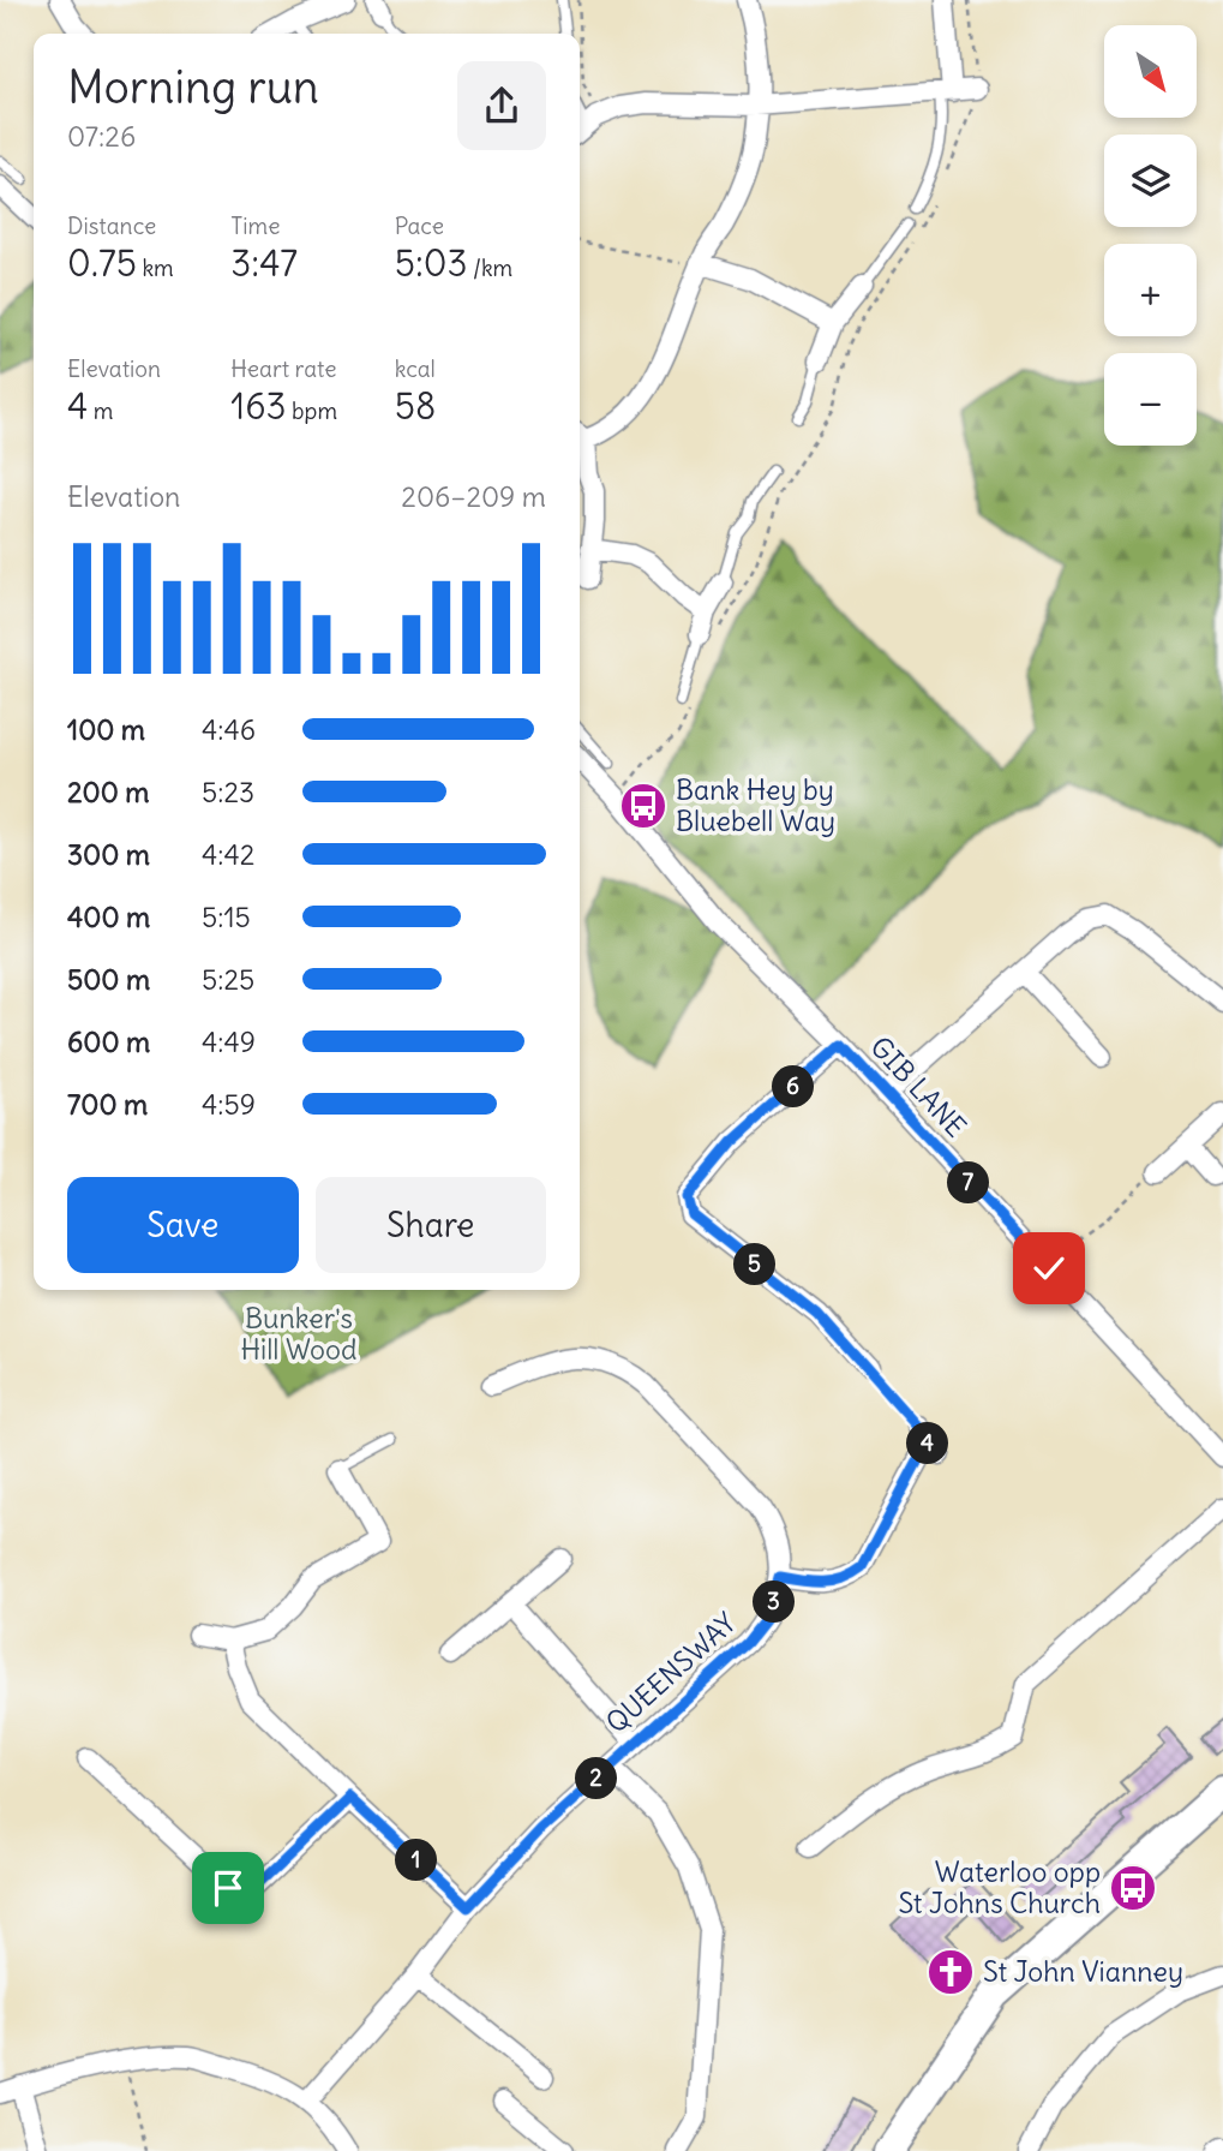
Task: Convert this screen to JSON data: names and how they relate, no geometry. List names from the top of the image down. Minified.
{"streets":{"street":["GIB LANE","QUEENSWAY"]},"parks":["Bunker's Hill Wood"],"places":{"bus stop":["Bank Hey by Bluebell Way","Waterloo opp St Johns Church"],"church":["St John Vianney"]},"north":"bottom right","page":{"map_buttons":["+","−"],"heading":["Morning run","07:26"],"stats":[["Distance","0.75 km"],["Time","3:47"],["Pace","5:03 /km"],["Elevation","4 m"],["Heart rate","163 bpm"],["kcal","58"]],"chart":["Elevation","206–209 m"],"list":[{"name":"100 m","note":"4:46"},{"name":"200 m","note":"5:23"},{"name":"300 m","note":"4:42"},{"name":"400 m","note":"5:15"},{"name":"500 m","note":"5:25"},{"name":"600 m","note":"4:49"},{"name":"700 m","note":"4:59"}],"pins":["6","7","5","4","3","2","1"],"buttons":["Save","Share"]}}
